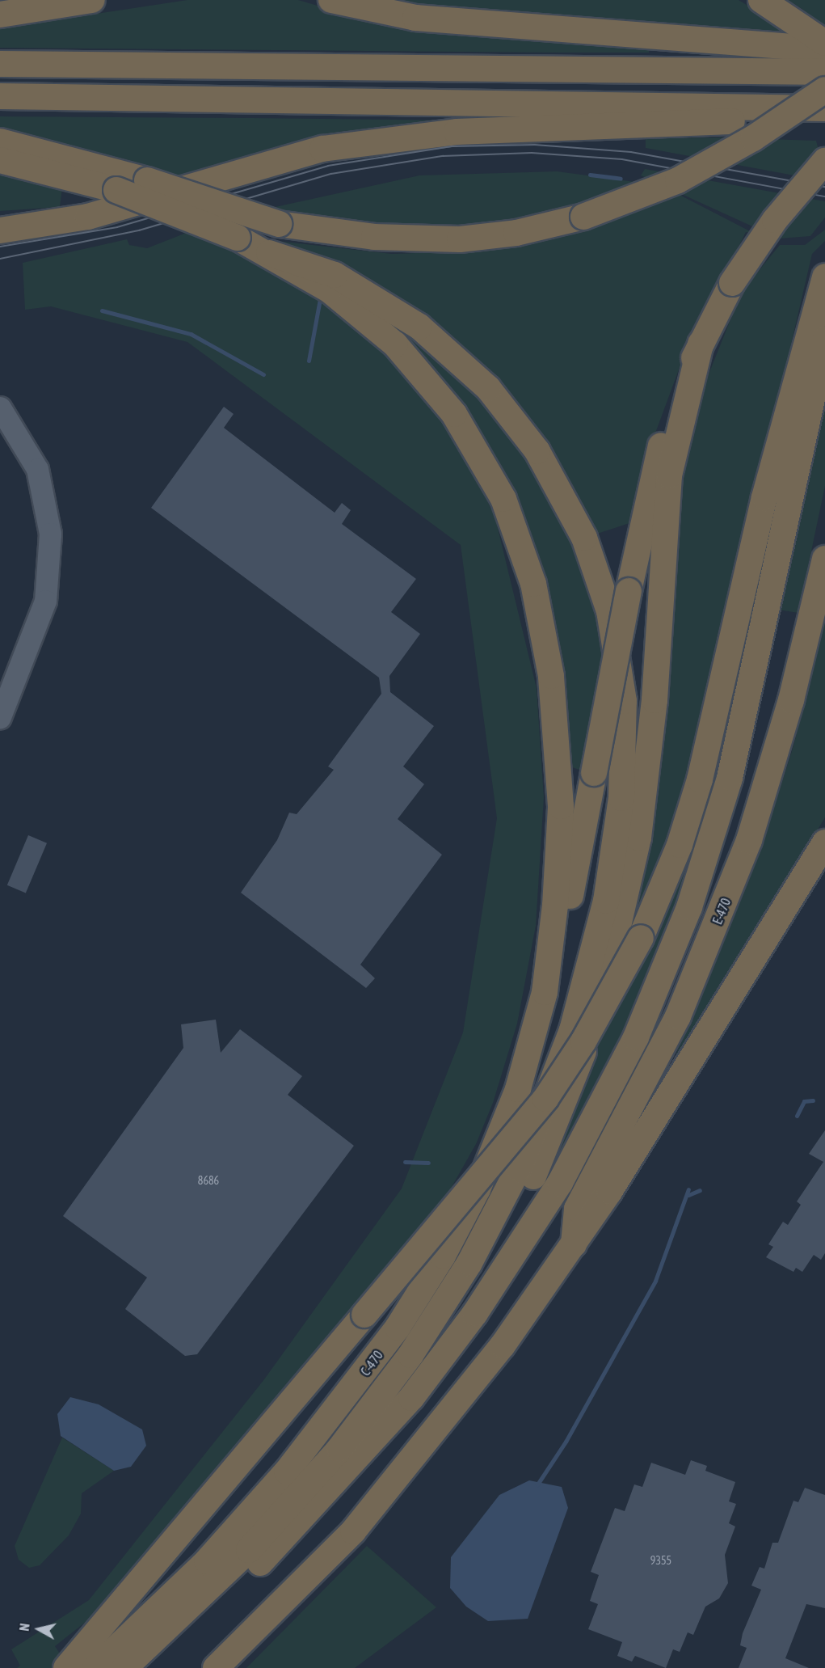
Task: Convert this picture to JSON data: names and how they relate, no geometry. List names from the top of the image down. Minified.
{"streets":{"highway":["E-470","C-470"]},"house_numbers":["8686","9355"],"north":"left"}
